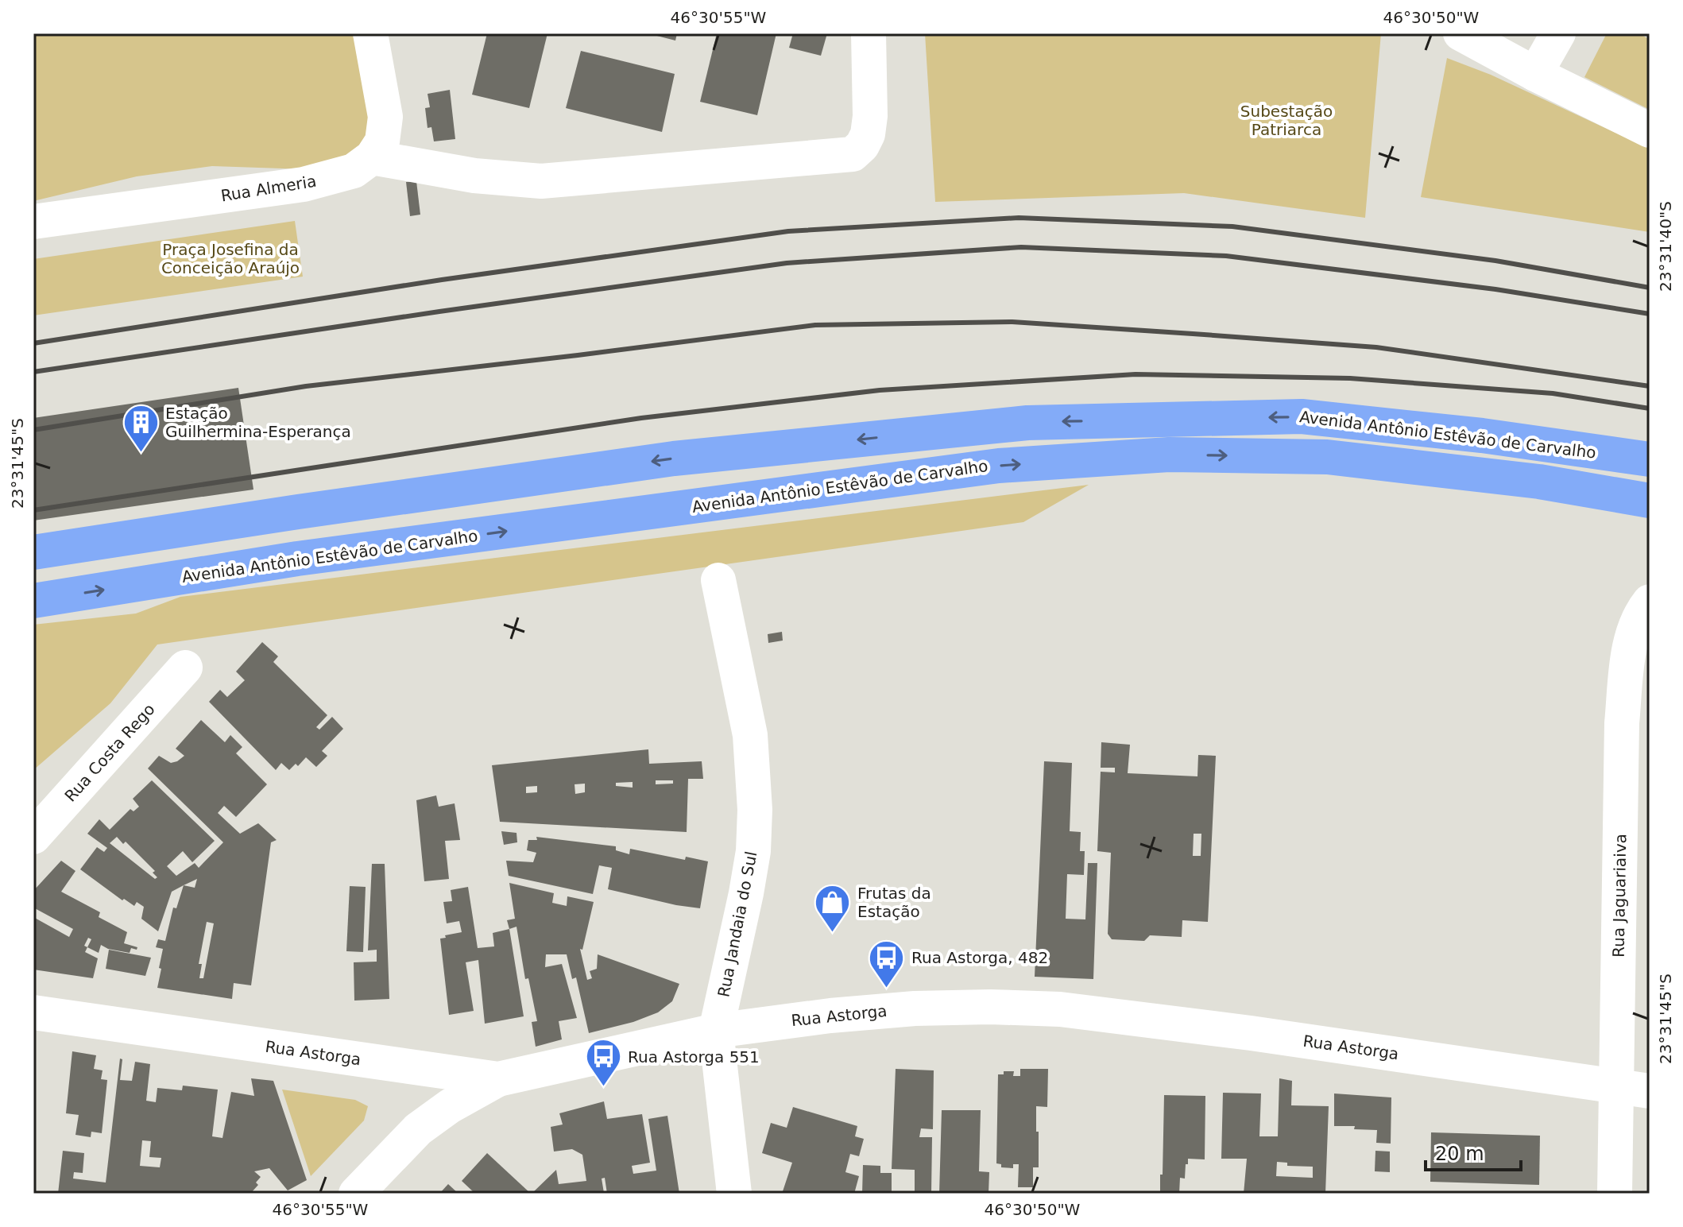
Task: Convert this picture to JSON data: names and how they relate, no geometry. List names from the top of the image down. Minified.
{"streets":{"highway":["Avenida Antônio Estêvão de Carvalho"],"street":["Rua Almeria","Rua Costa Rego","Rua Jaguariaiva","Rua Jandaia do Sul","Rua Astorga"]},"crossings":[["Rua Jaguariaiva","Rua Astorga"],["Rua Jandaia do Sul","Rua Astorga"]],"parks":["Subestação Patriarca","Praça Josefina da Conceição Araújo"],"places":{"building":["Estação Guilhermina-Esperança"],"shop":["Frutas da Estação"],"bus stop":["Rua Astorga, 482","Rua Astorga 551"]},"scale_bar":"20 m","coordinates":["46°30'55\"W","46°30'50\"W","23°31'40\"S","23°31'45\"S"]}
